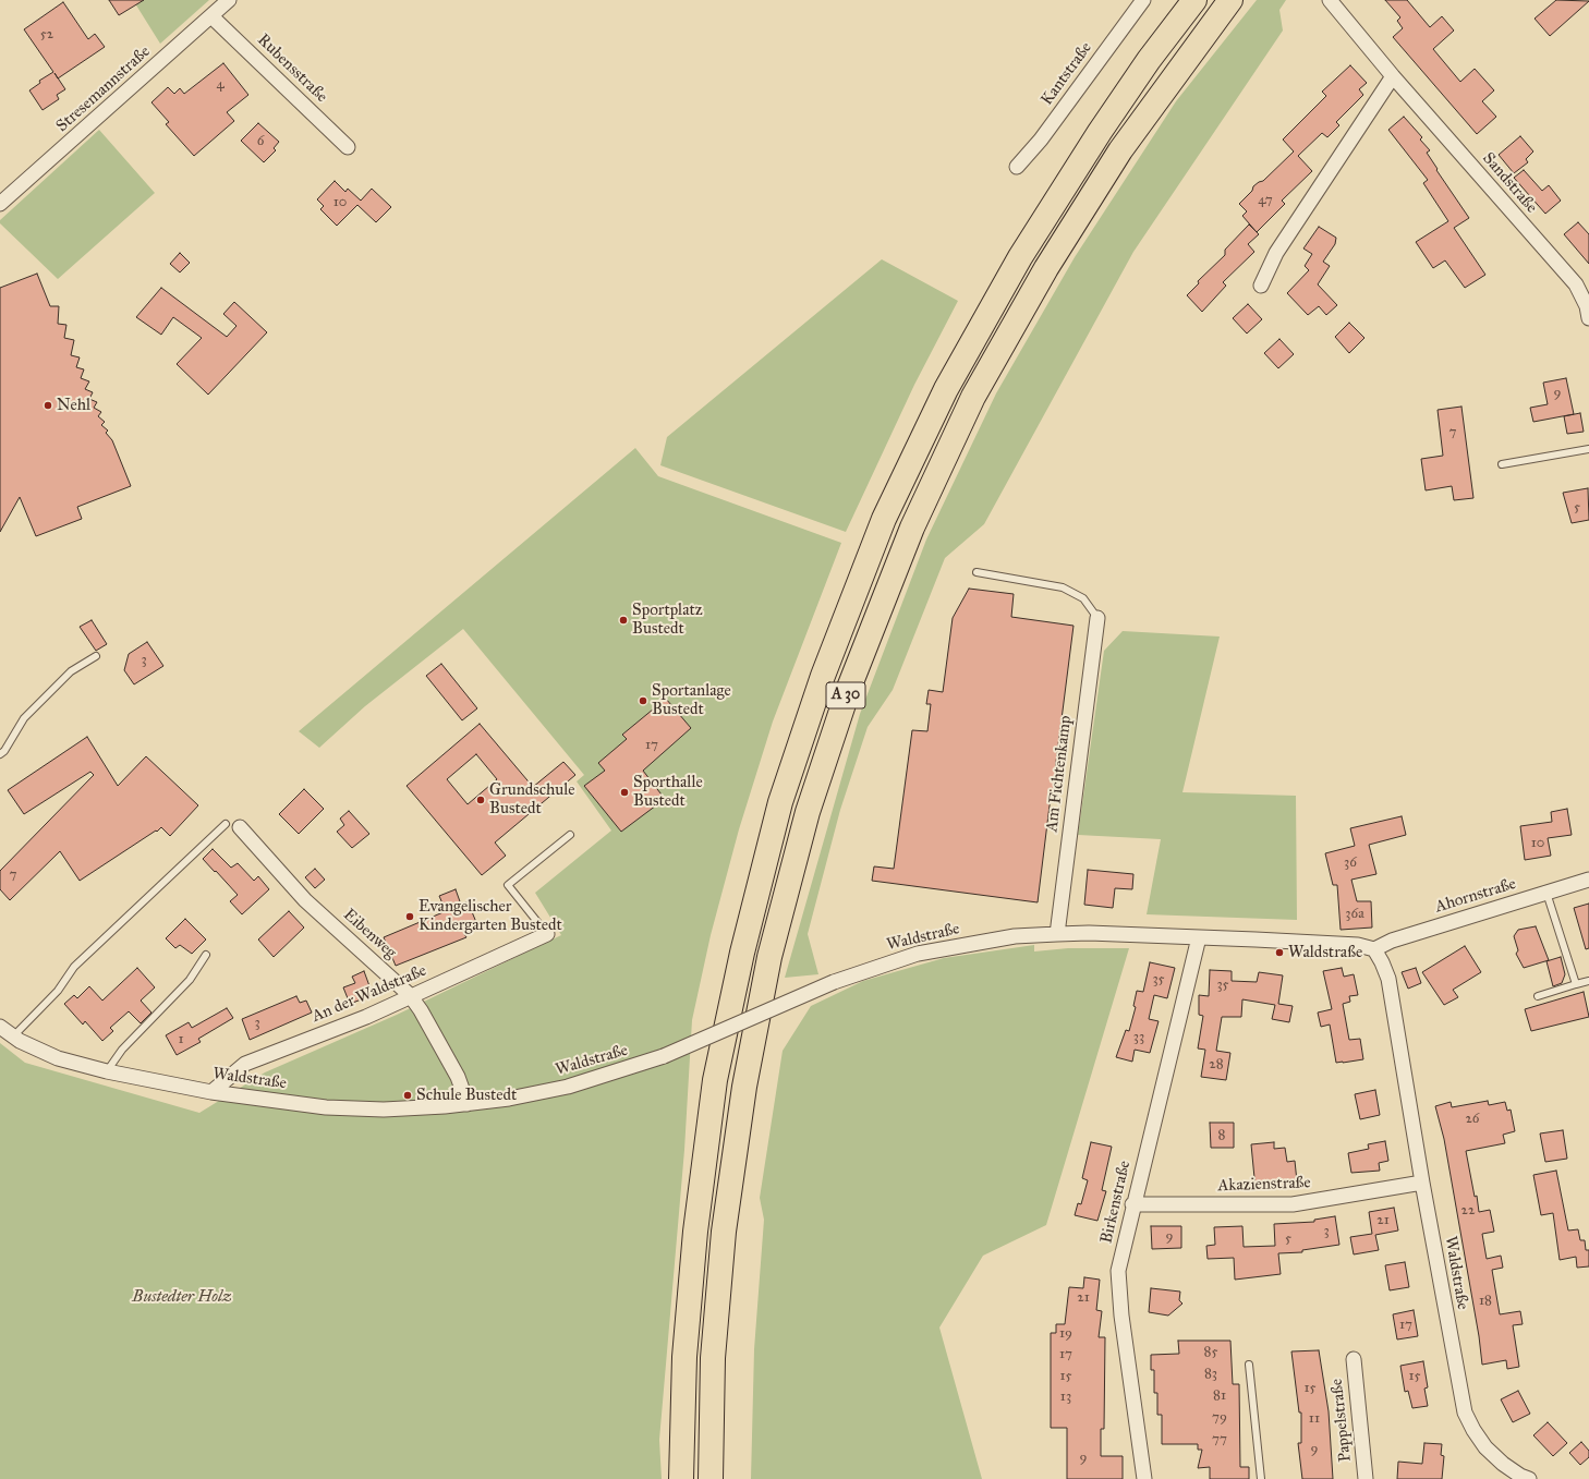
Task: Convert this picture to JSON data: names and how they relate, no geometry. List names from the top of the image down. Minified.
{"streets":{"highway":["A 30"],"street":["Rubensstraße","Kantstraße","Stresemannstraße","Sandstraße","Am Fichtenkamp","Ahornstraße","Eibenweg","Waldstraße","An der Waldstraße","Akazienstraße","Birkenstraße","Pappelstraße"]},"crossings":[["Rubensstraße","Stresemannstraße"],["Am Fichtenkamp","Waldstraße"],["Ahornstraße","Waldstraße"],["Eibenweg","Waldstraße"],["Eibenweg","An der Waldstraße"],["Waldstraße","An der Waldstraße"],["Waldstraße","Akazienstraße"],["Waldstraße","Birkenstraße"],["Akazienstraße","Birkenstraße"]],"parks":["Bustedter Holz"],"places":["Nehl","Sportplatz Bustedt","Sportanlage Bustedt","Sporthalle Bustedt","Grundschule Bustedt","Evangelischer Kindergarten Bustedt","Waldstraße","Schule Bustedt"],"house_numbers":["52","4","6","47","10","9","7","5","3","17","10","36","7","36a","35","35","3","33","1","28","26","8","22","21","3","9","5","21","18","17","19","85","17","83","15","15","15","81","13","79","11","77","9","9"]}
